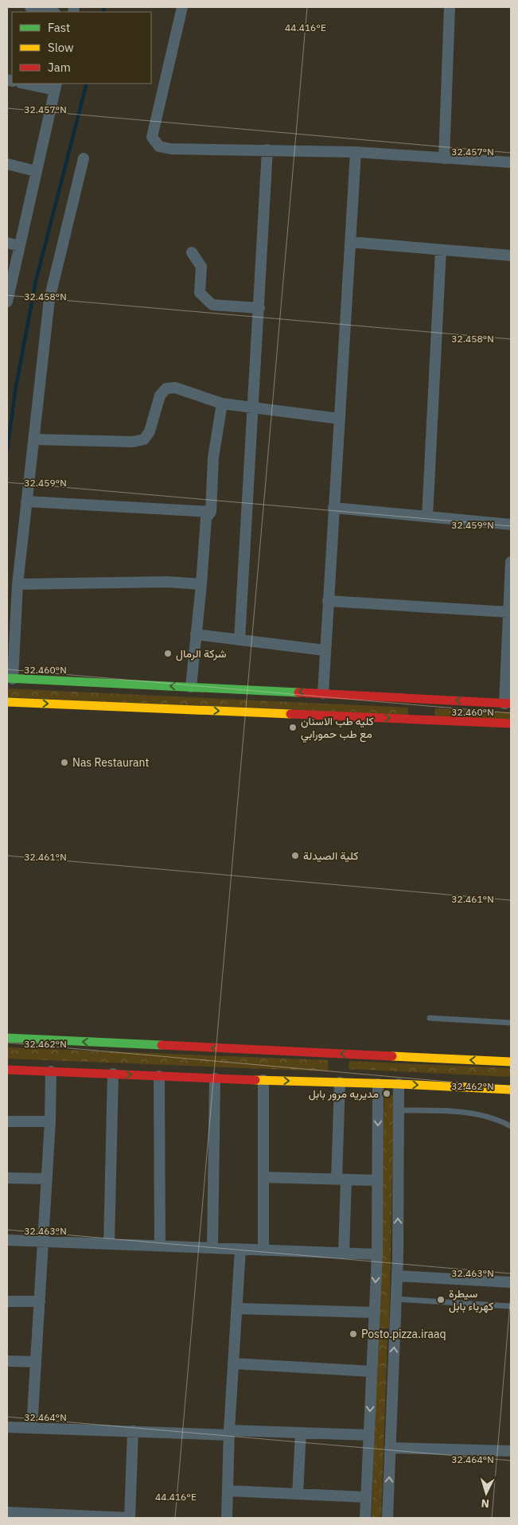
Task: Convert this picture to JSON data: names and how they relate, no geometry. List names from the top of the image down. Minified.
{"places":["شركة الرمال","كليه طب الاسنان مع طب حمورابي","Nas Restaurant","كلية الصيدلة","مديريه مرور بابل","سيطرة كهرباء بابل","Posto.pizza.iraaq"],"legend":["Fast","Slow","Jam"],"north":"bottom","coordinates":["44.416°E","32.457°N","32.458°N","32.459°N","32.460°N","32.461°N","32.462°N","32.463°N","32.464°N"]}
